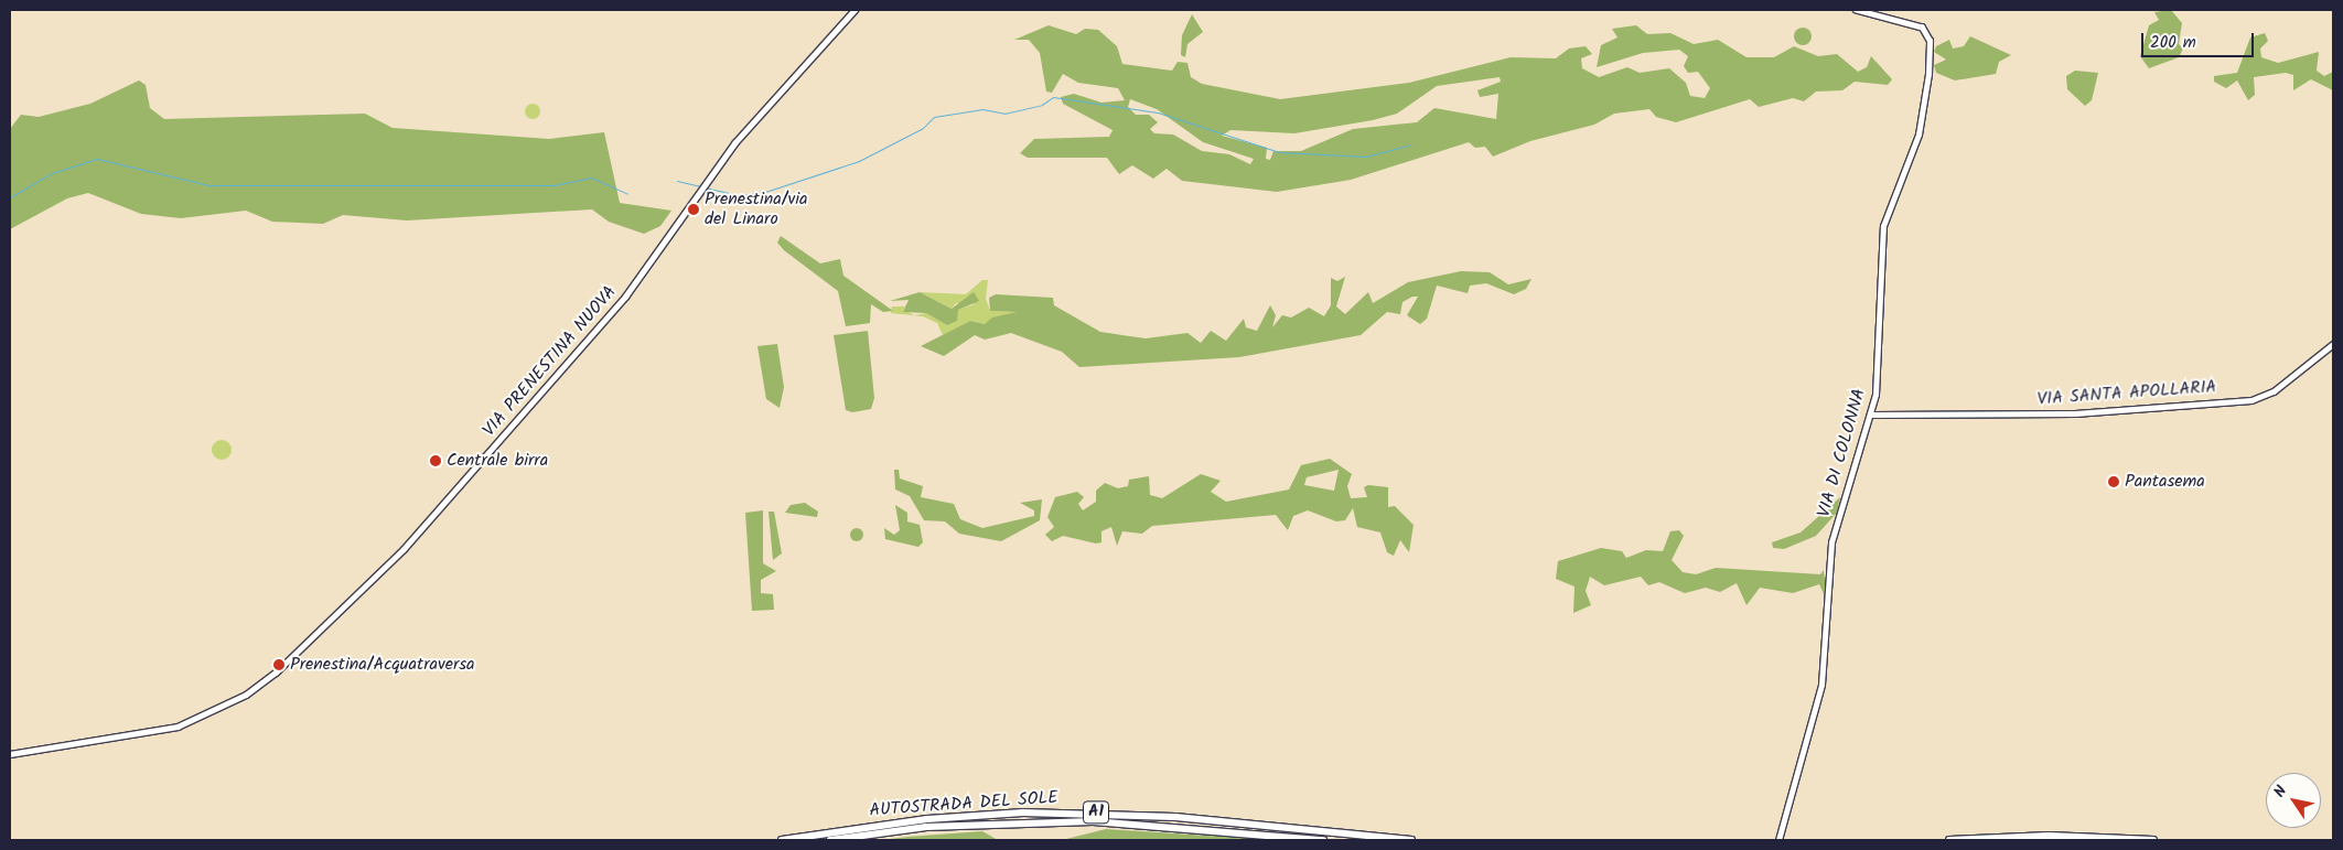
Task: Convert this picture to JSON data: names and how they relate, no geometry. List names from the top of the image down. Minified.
{"streets":{"highway":["AUTOSTRADA DEL SOLE","A1"],"street":["VIA PRENESTINA NUOVA","VIA SANTA APOLLARIA","VIA DI COLONNA"]},"crossings":[["VIA SANTA APOLLARIA","VIA DI COLONNA"]],"places":["Prenestina/via del Linaro","Centrale birra","Pantasema","Prenestina/Acquatraversa"],"scale_bar":"200 m","north":"top left"}
